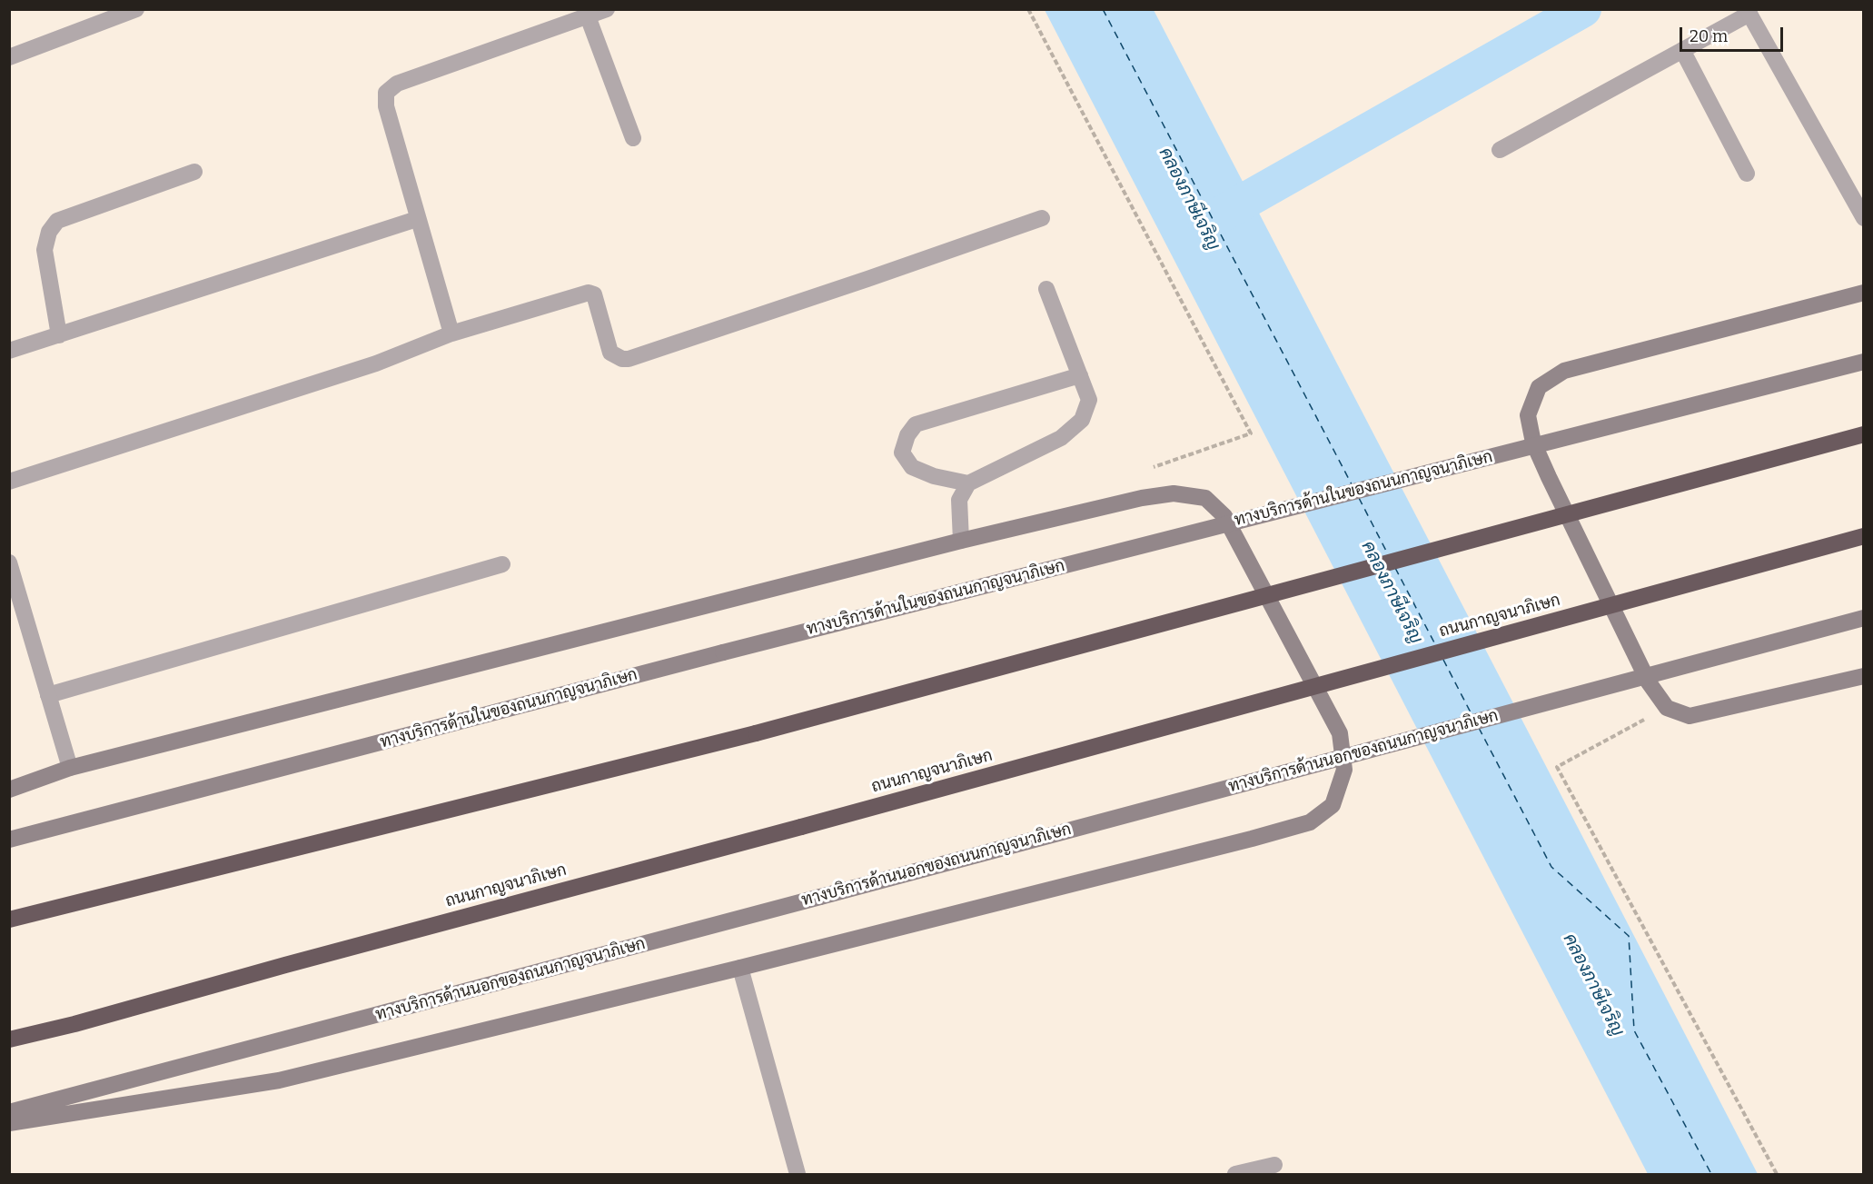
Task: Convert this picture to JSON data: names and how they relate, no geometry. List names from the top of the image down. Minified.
{"streets":{"highway":["ถนนกาญจนาภิเษก"],"main road":["ทางบริการด้านในของถนนกาญจนาภิเษก","ทางบริการด้านนอกของถนนกาญจนาภิเษก"]},"water":["คลองภาษีเจริญ"],"scale_bar":"20 m"}
